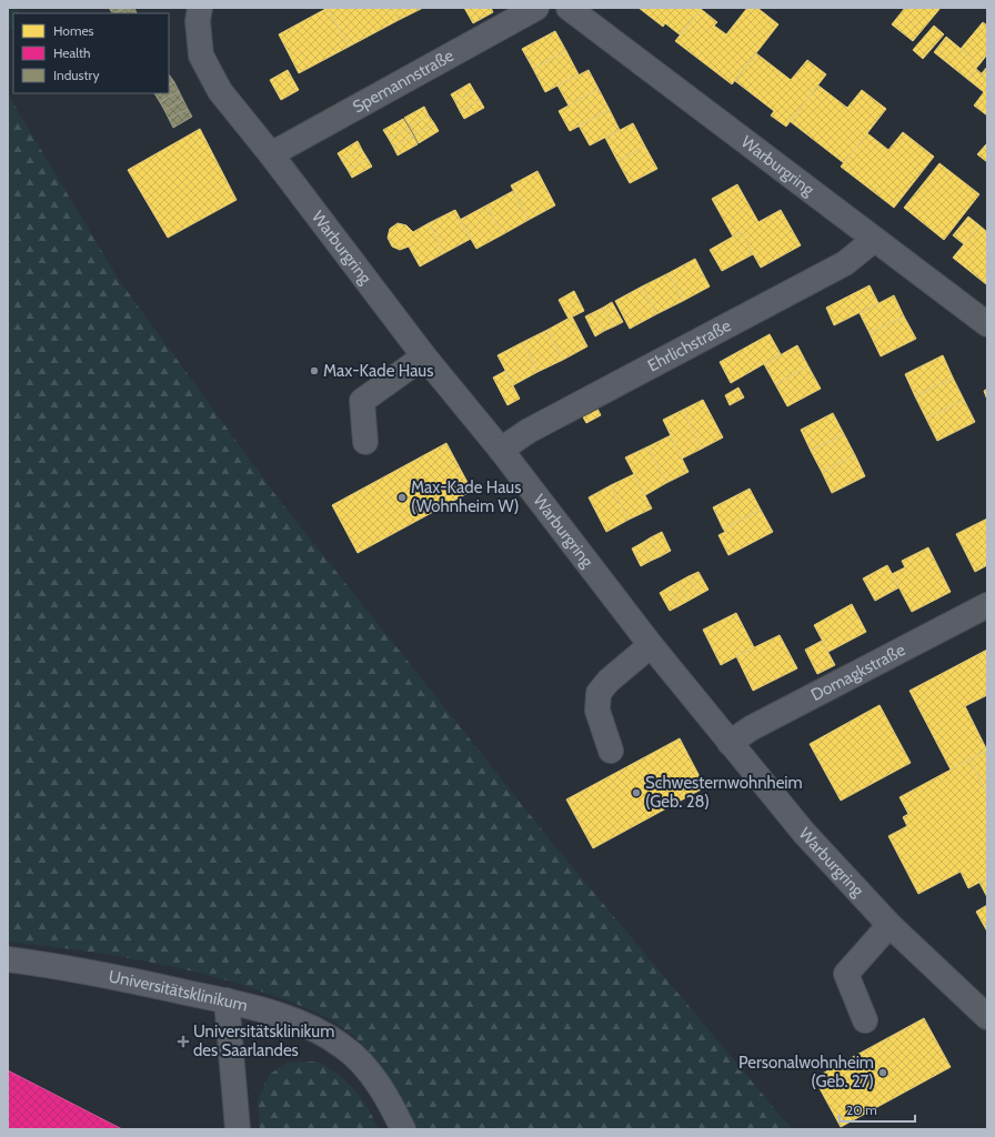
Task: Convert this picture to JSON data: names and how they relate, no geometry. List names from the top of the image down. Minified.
{"streets":{"street":["Spemannstraße","Warburgring","Ehrlichstraße","Domagkstraße","Universitätsklinikum"]},"crossings":[["Spemannstraße","Warburgring"],["Warburgring","Ehrlichstraße"],["Warburgring","Domagkstraße"]],"places":{"other":["Max-Kade Haus","Max-Kade Haus (Wohnheim W)","Schwesternwohnheim (Geb. 28)","Personalwohnheim (Geb. 27)"],"health":["Universitätsklinikum des Saarlandes"]},"legend":["Homes","Health","Industry"],"scale_bar":"20 m"}
